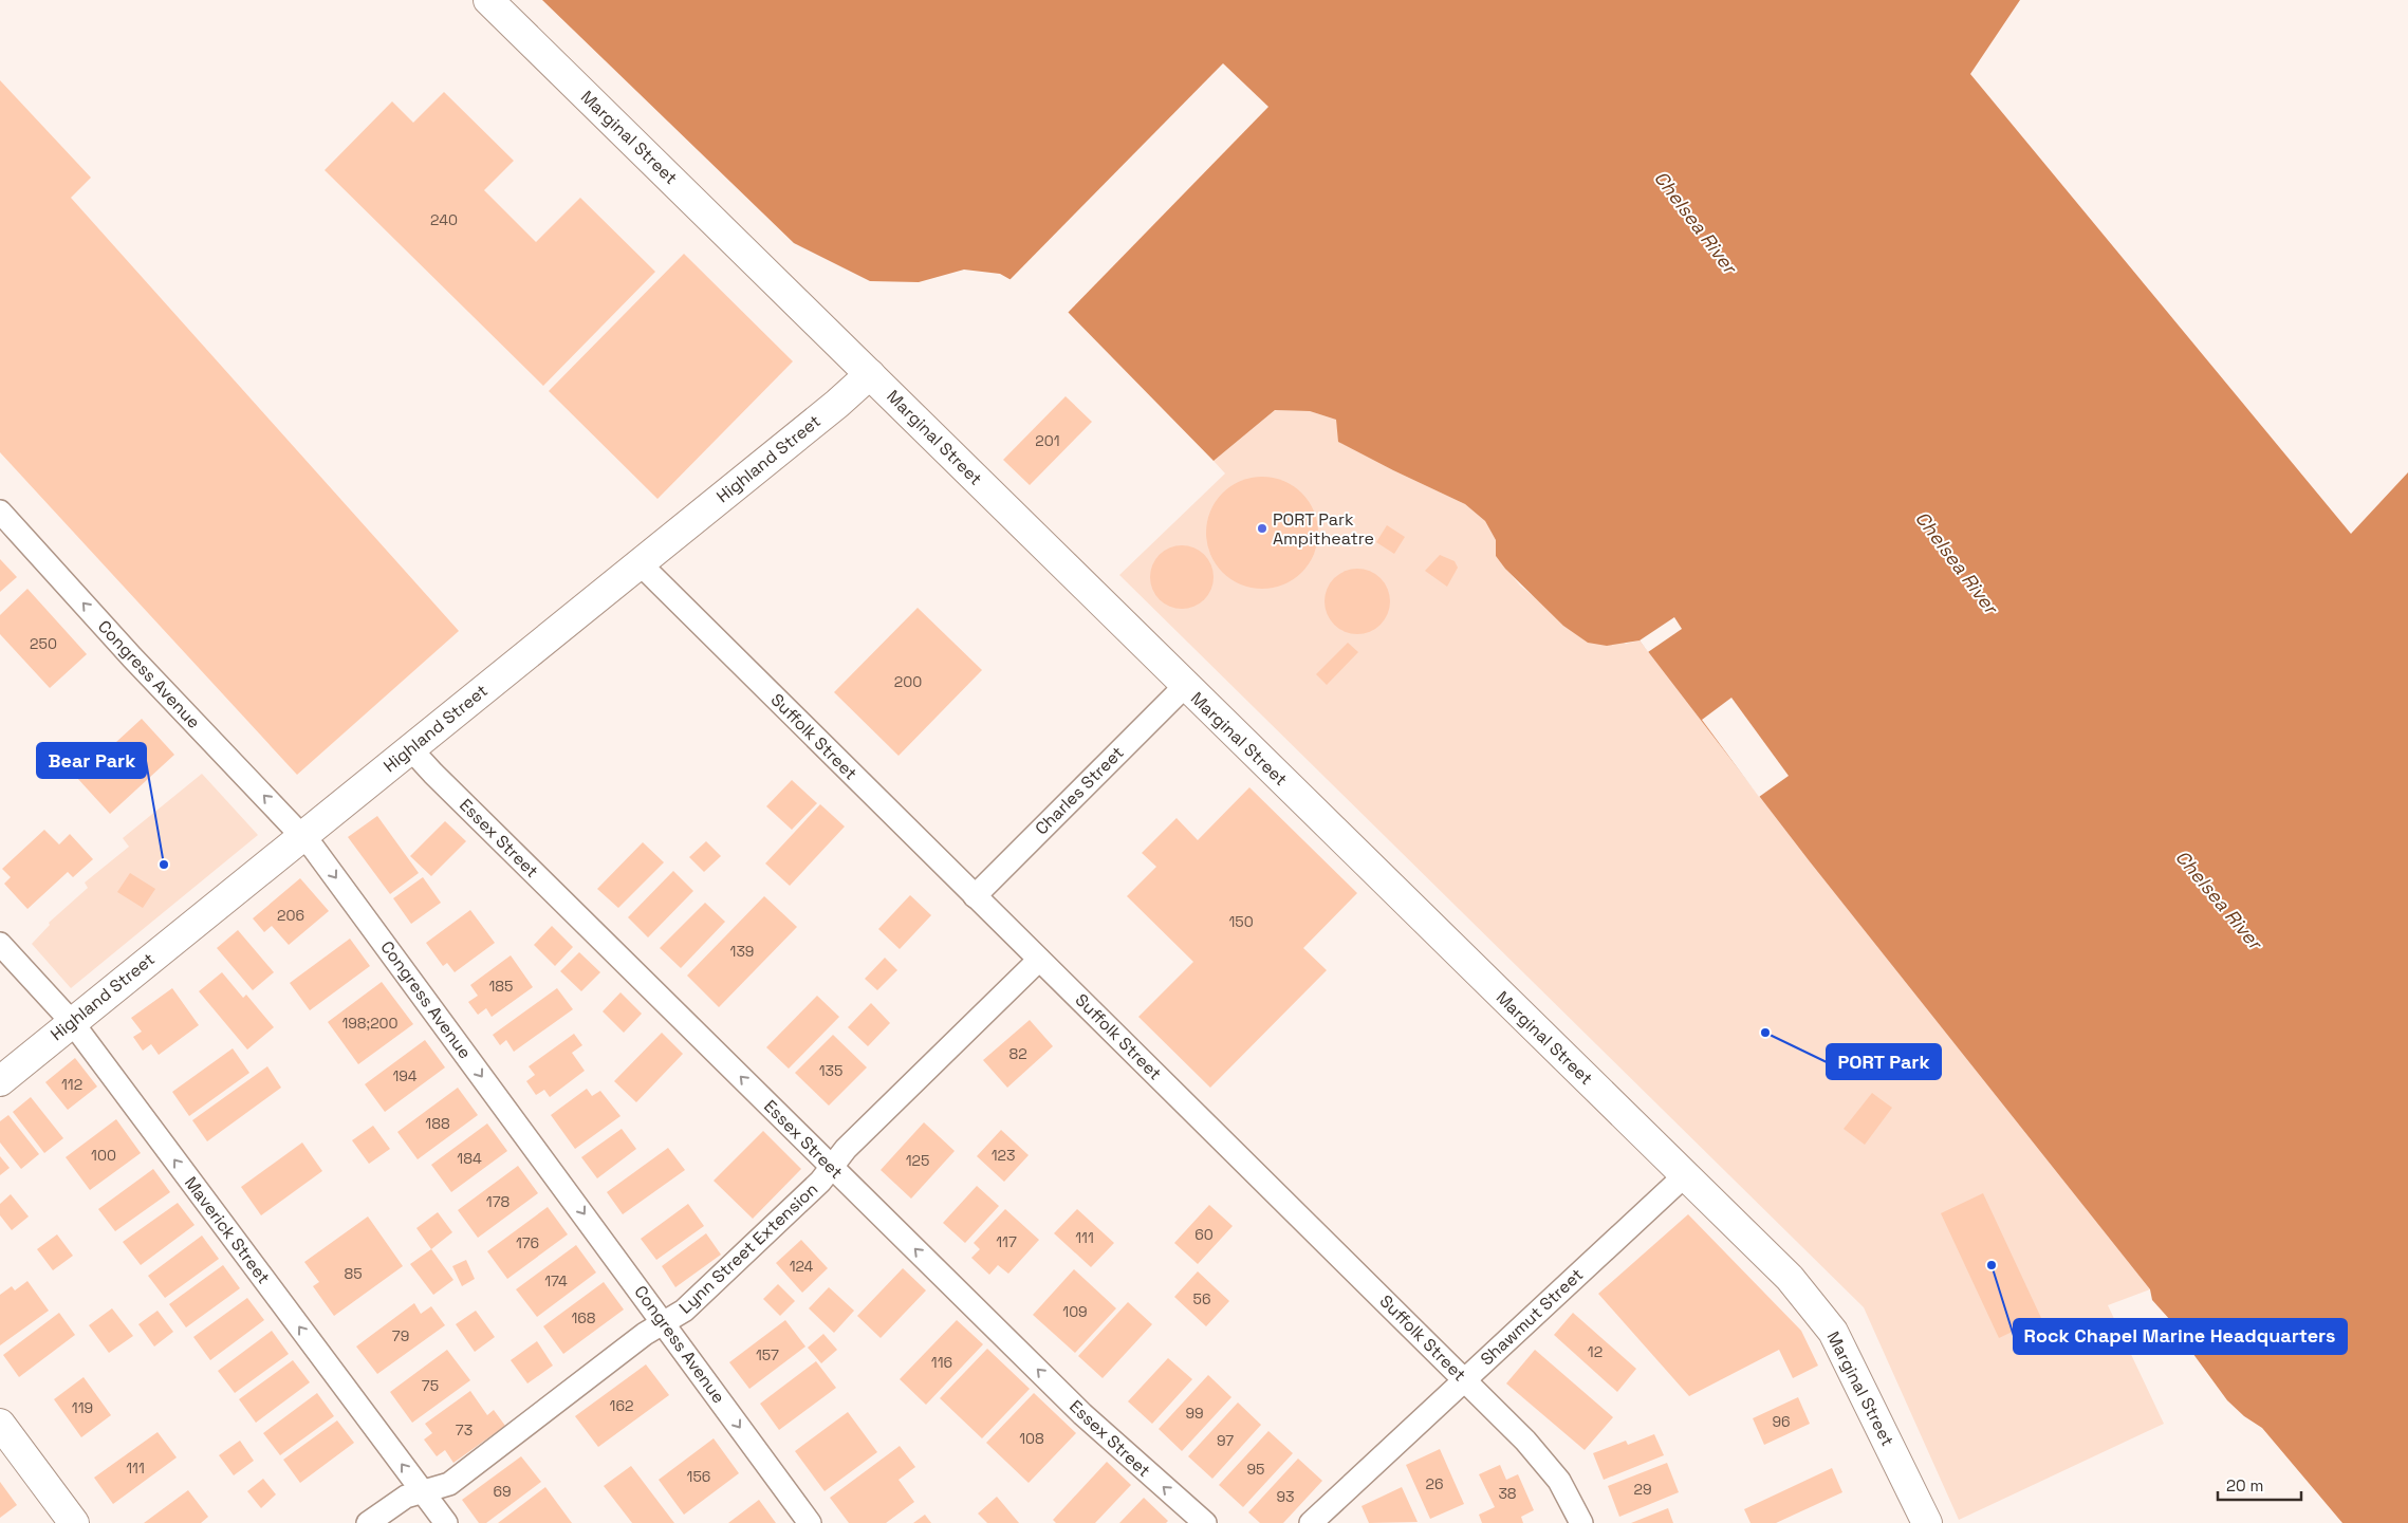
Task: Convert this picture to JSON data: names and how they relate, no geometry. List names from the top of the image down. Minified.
{"streets":{"main road":["Marginal Street","Highland Street"],"street":["Congress Avenue","Suffolk Street","Charles Street","Essex Street","Maverick Street","Lynn Street Extension","Shawmut Street"]},"crossings":[["Marginal Street","Highland Street"],["Marginal Street","Charles Street"],["Marginal Street","Shawmut Street"],["Highland Street","Congress Avenue"],["Highland Street","Suffolk Street"],["Highland Street","Essex Street"],["Highland Street","Maverick Street"],["Congress Avenue","Lynn Street Extension"],["Suffolk Street","Charles Street"],["Suffolk Street","Lynn Street Extension"],["Suffolk Street","Shawmut Street"],["Essex Street","Lynn Street Extension"],["Maverick Street","Lynn Street Extension"]],"one_way":["Essex Street","Maverick Street"],"water":["Chelsea River"],"places":["PORT Park Ampitheatre","Bear Park","PORT Park","Rock Chapel Marine Headquarters"],"house_numbers":["240","201","250","200","206","150","139","185","198;200","82","135","194","112","188","100","123","184","125","178","60","111","117","176","124","85","174","56","109","168","79","12","157","116","75","162","119","99","96","73","108","97","111","95","156","26","29","69","38","93"],"scale_bar":"20 m"}
